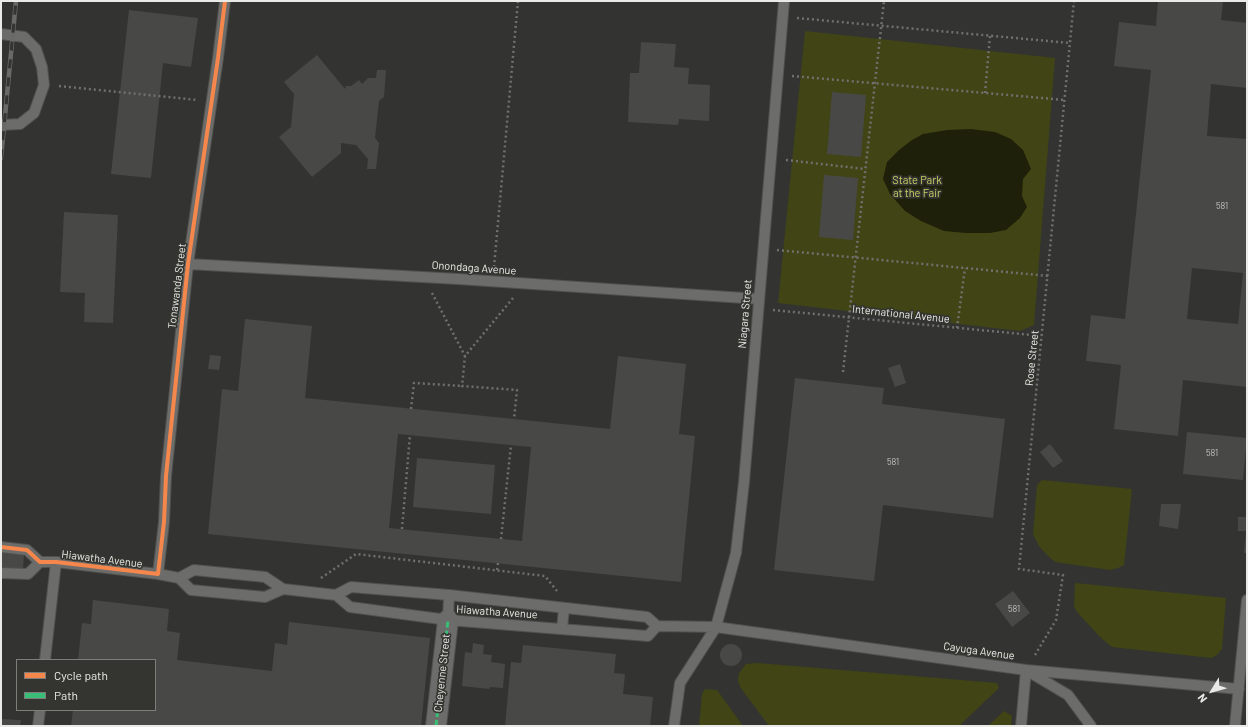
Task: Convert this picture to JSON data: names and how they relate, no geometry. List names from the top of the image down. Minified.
{"streets":{"street":["Cheyenne Street"],"lane":["Onondaga Avenue","Tonawanda Street","Niagara Street","Hiawatha Avenue","Cayuga Avenue"],"path":["International Avenue","Rose Street"]},"crossings":[["Onondaga Avenue","Tonawanda Street"],["Onondaga Avenue","Niagara Street"],["Onondaga Avenue","International Avenue"],["Tonawanda Street","Hiawatha Avenue"],["Niagara Street","International Avenue"],["Niagara Street","Hiawatha Avenue"],["Niagara Street","Cayuga Avenue"],["International Avenue","Rose Street"],["Rose Street","Cayuga Avenue"],["Hiawatha Avenue","Cayuga Avenue"],["Hiawatha Avenue","Cheyenne Street"]],"parks":["State Park at the Fair"],"house_numbers":["581","581","581","581"],"legend":["Cycle path","Path"],"north":"bottom left"}
